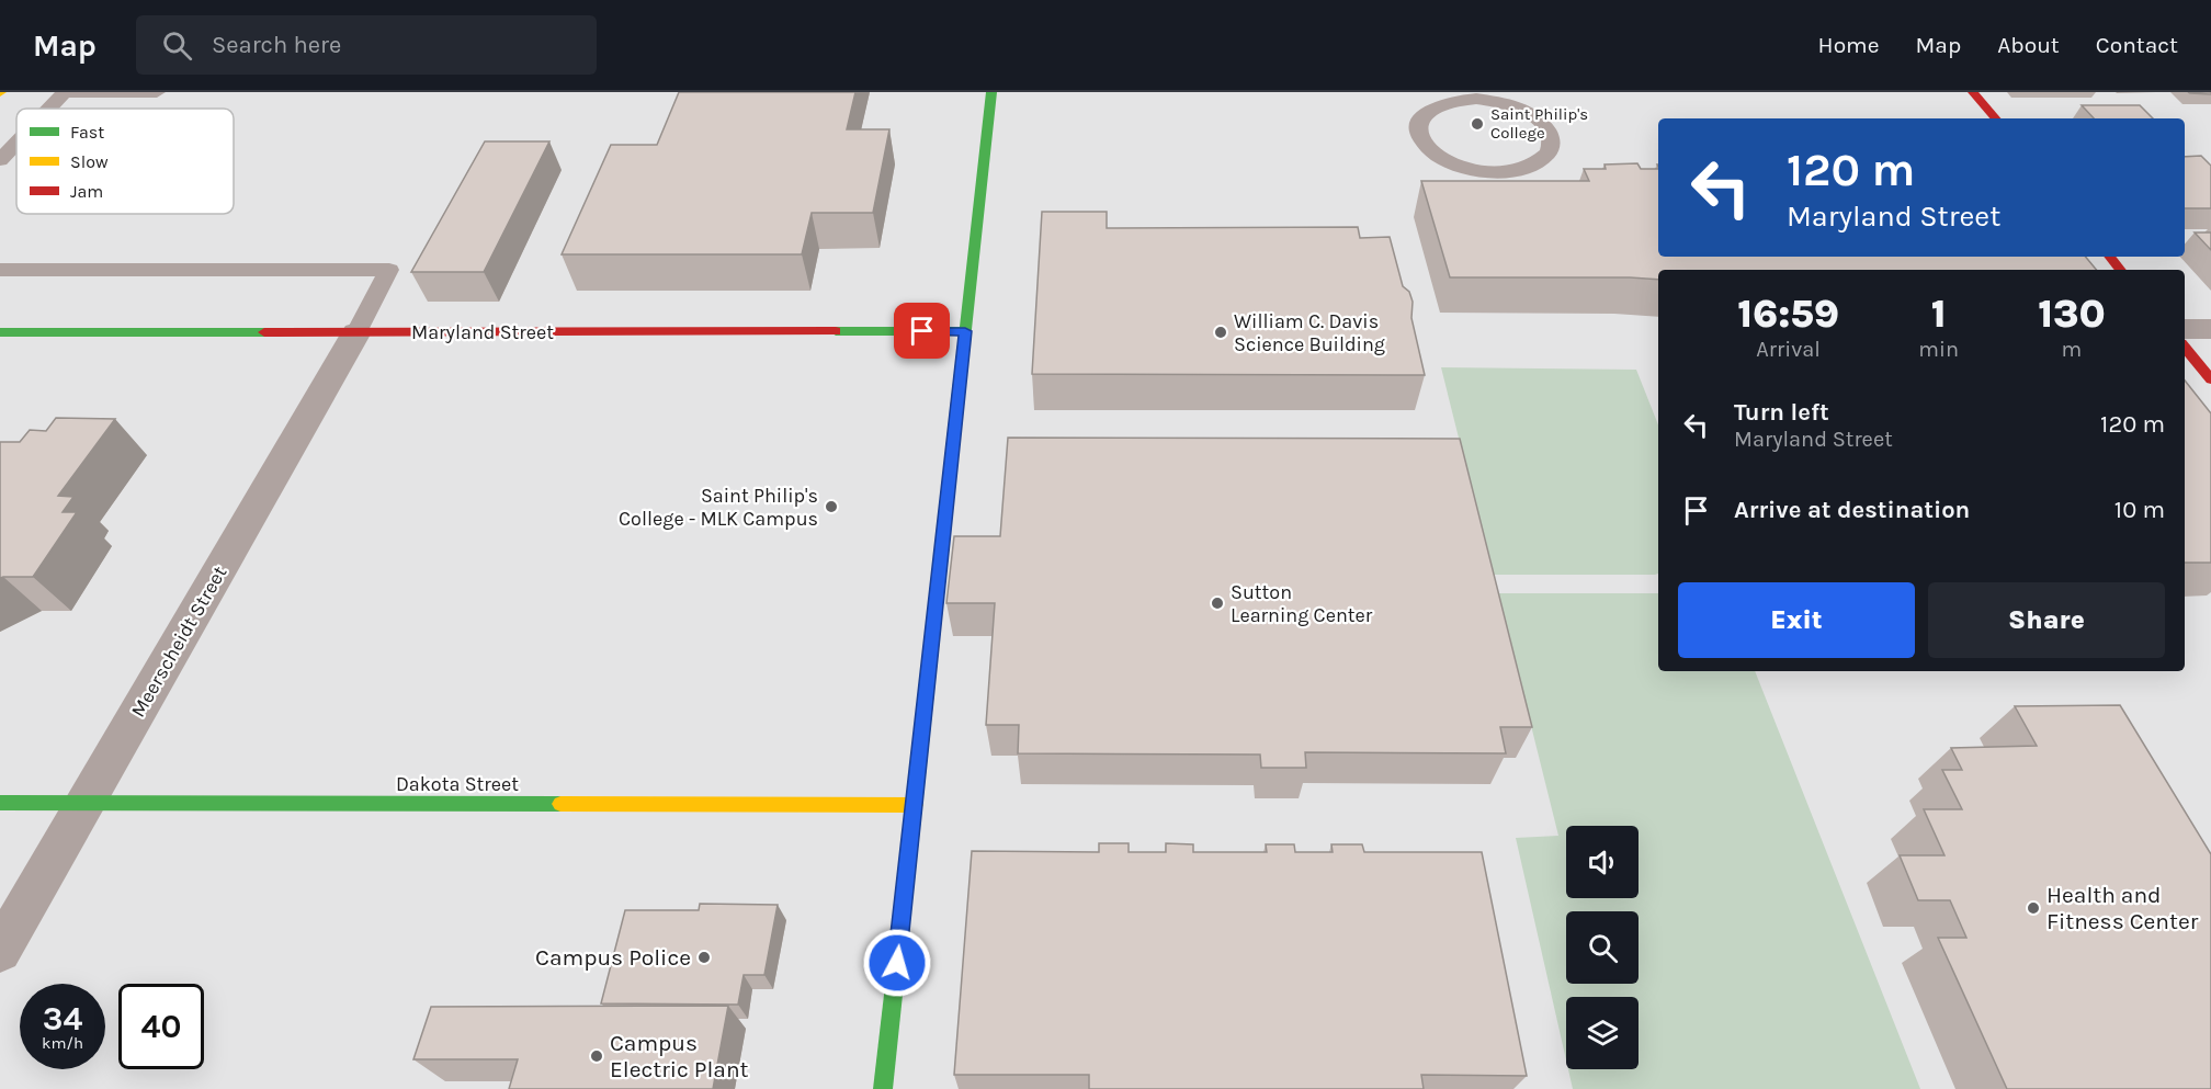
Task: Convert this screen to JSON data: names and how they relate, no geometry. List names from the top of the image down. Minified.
{"streets":{"street":["Maryland Street","Meerscheidt Street","Dakota Street"]},"crossings":[["Maryland Street","Meerscheidt Street"],["Meerscheidt Street","Dakota Street"]],"places":["Saint Philip's College","William C. Davis Science Building","Saint Philip's College - MLK Campus","Sutton Learning Center","Health and Fitness Center","Campus Police","Campus Electric Plant"],"legend":["Fast","Slow","Jam"],"page":{"header":"Map","search":"Search here","nav":["Home","Map","About","Contact"],"turn":["120 m","Maryland Street"],"eta":["16:59","Arrival","1","min","130","m"],"list":[{"name":"Turn left","note":"Maryland Street","value":"120 m"},{"name":"Arrive at destination","value":"10 m"}],"buttons":["Exit","Share"],"speed":"34 km/h","limit":"40"}}
